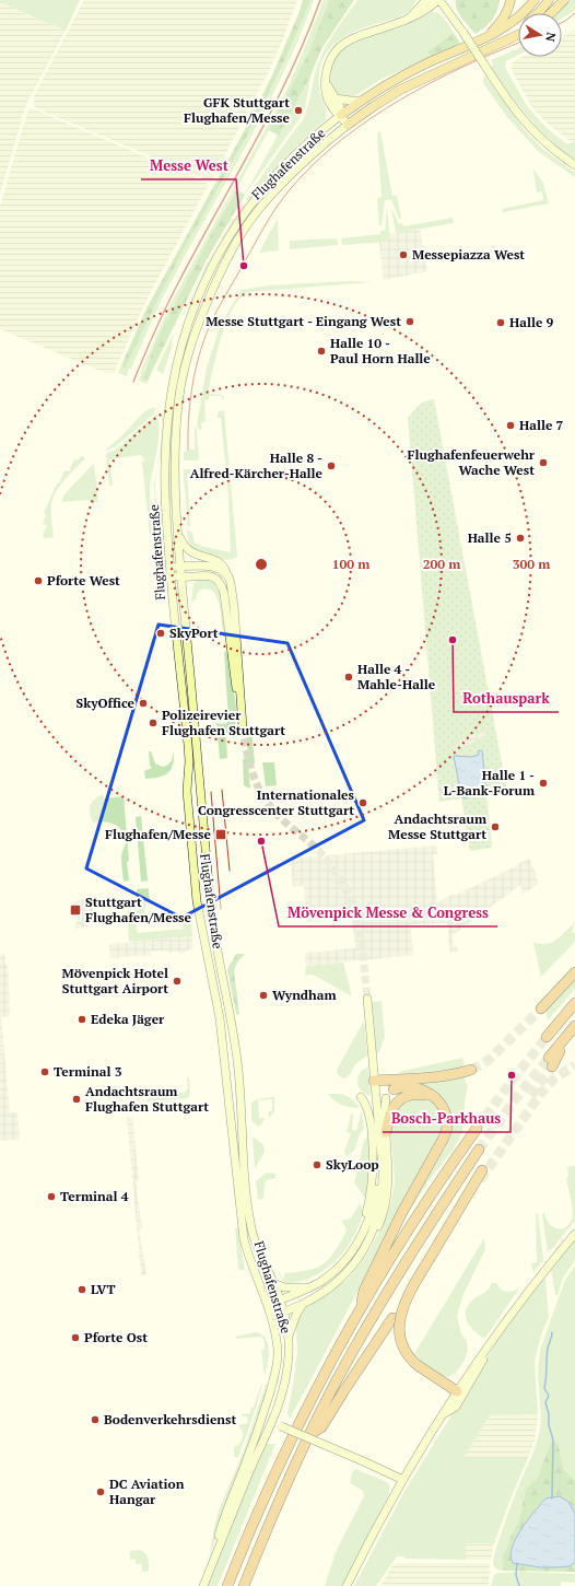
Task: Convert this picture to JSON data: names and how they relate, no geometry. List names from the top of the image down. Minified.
{"streets":{"main road":["Flughafenstraße"]},"places":{"other":["GFK Stuttgart Flughafen/Messe","Messepiazza West","Messe West","Messe Stuttgart - Eingang West","Halle 9","Halle 10 - Paul Horn Halle","Halle 7","Flughafenfeuerwehr Wache West","Halle 8 - Alfred-Kärcher-Halle","Halle 5","Pforte West","SkyPort","Rothauspark","Halle 4 - Mahle-Halle","SkyOffice","Polizeirevier Flughafen Stuttgart","Halle 1 - L-Bank-Forum","Internationales Congresscenter Stuttgart","Andachtsraum Messe Stuttgart","Mövenpick Messe & Congress","Mövenpick Hotel Stuttgart Airport","Wyndham","Edeka Jäger","Terminal 3","Bosch-Parkhaus","Andachtsraum Flughafen Stuttgart","SkyLoop","Terminal 4","LVT","Pforte Ost","Bodenverkehrsdienst","DC Aviation Hangar"],"transit":["Flughafen/Messe","Stuttgart Flughafen/Messe"]},"north":"right","rings":["100 m","200 m","300 m"]}
